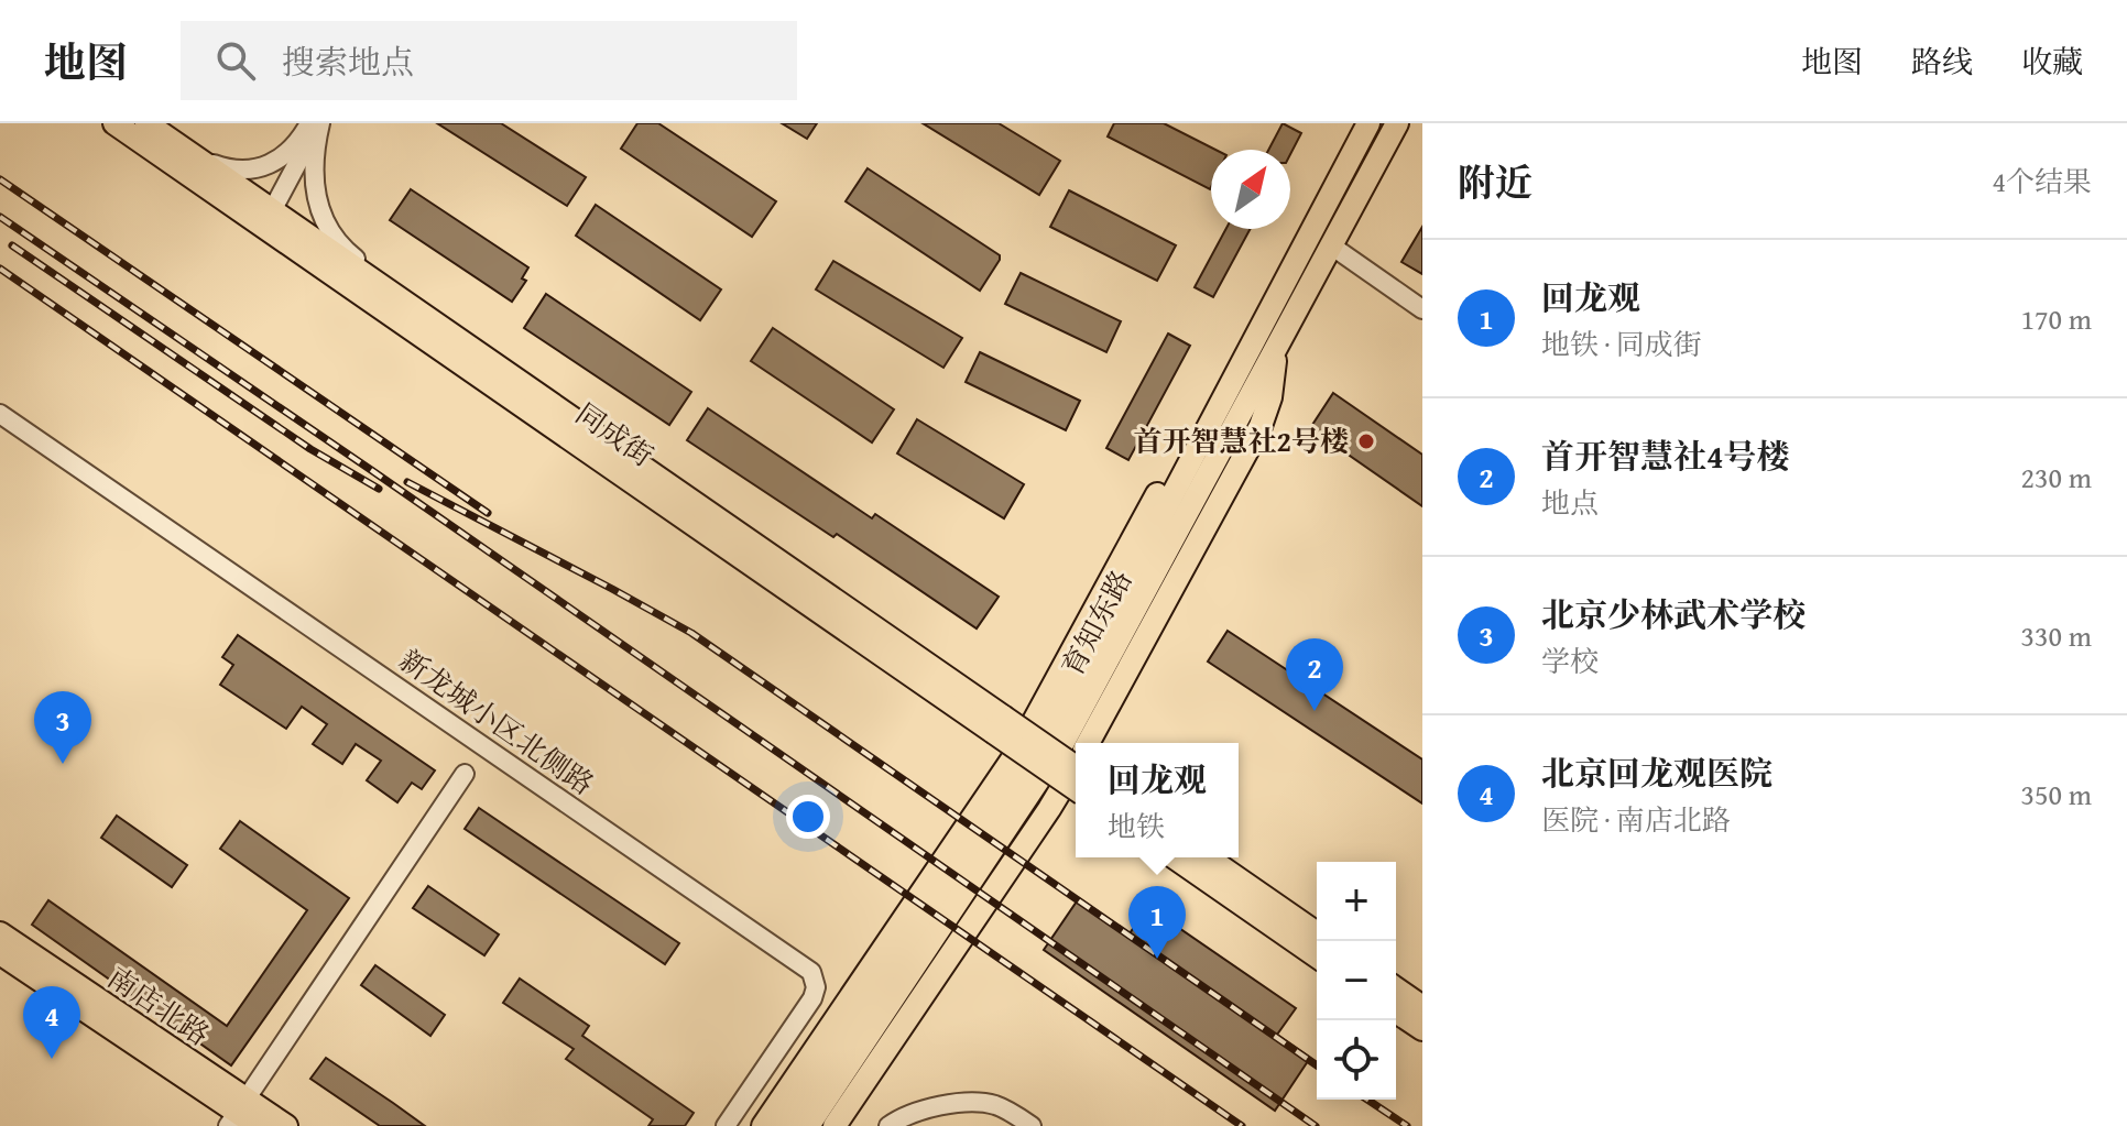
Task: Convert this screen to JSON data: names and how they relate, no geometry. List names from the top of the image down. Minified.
{"streets":{"main road":["同成街","育知东路","南店北路"],"street":["新龙城小区北侧路"]},"places":["首开智慧社2号楼"],"north":"top right","page":{"header":"地图","search":"搜索地点","nav":["地图","路线","收藏"],"heading":["附近","4个结果"],"list":[{"mark":"1","name":"回龙观","note":"地铁 · 同成街","value":"170 m"},{"mark":"2","name":"首开智慧社4号楼","note":"地点","value":"230 m"},{"mark":"3","name":"北京少林武术学校","note":"学校","value":"330 m"},{"mark":"4","name":"北京回龙观医院","note":"医院 · 南店北路","value":"350 m"}],"pins":["2","3","1","4"],"popup":["回龙观","地铁"],"map_buttons":["+","−"]}}
